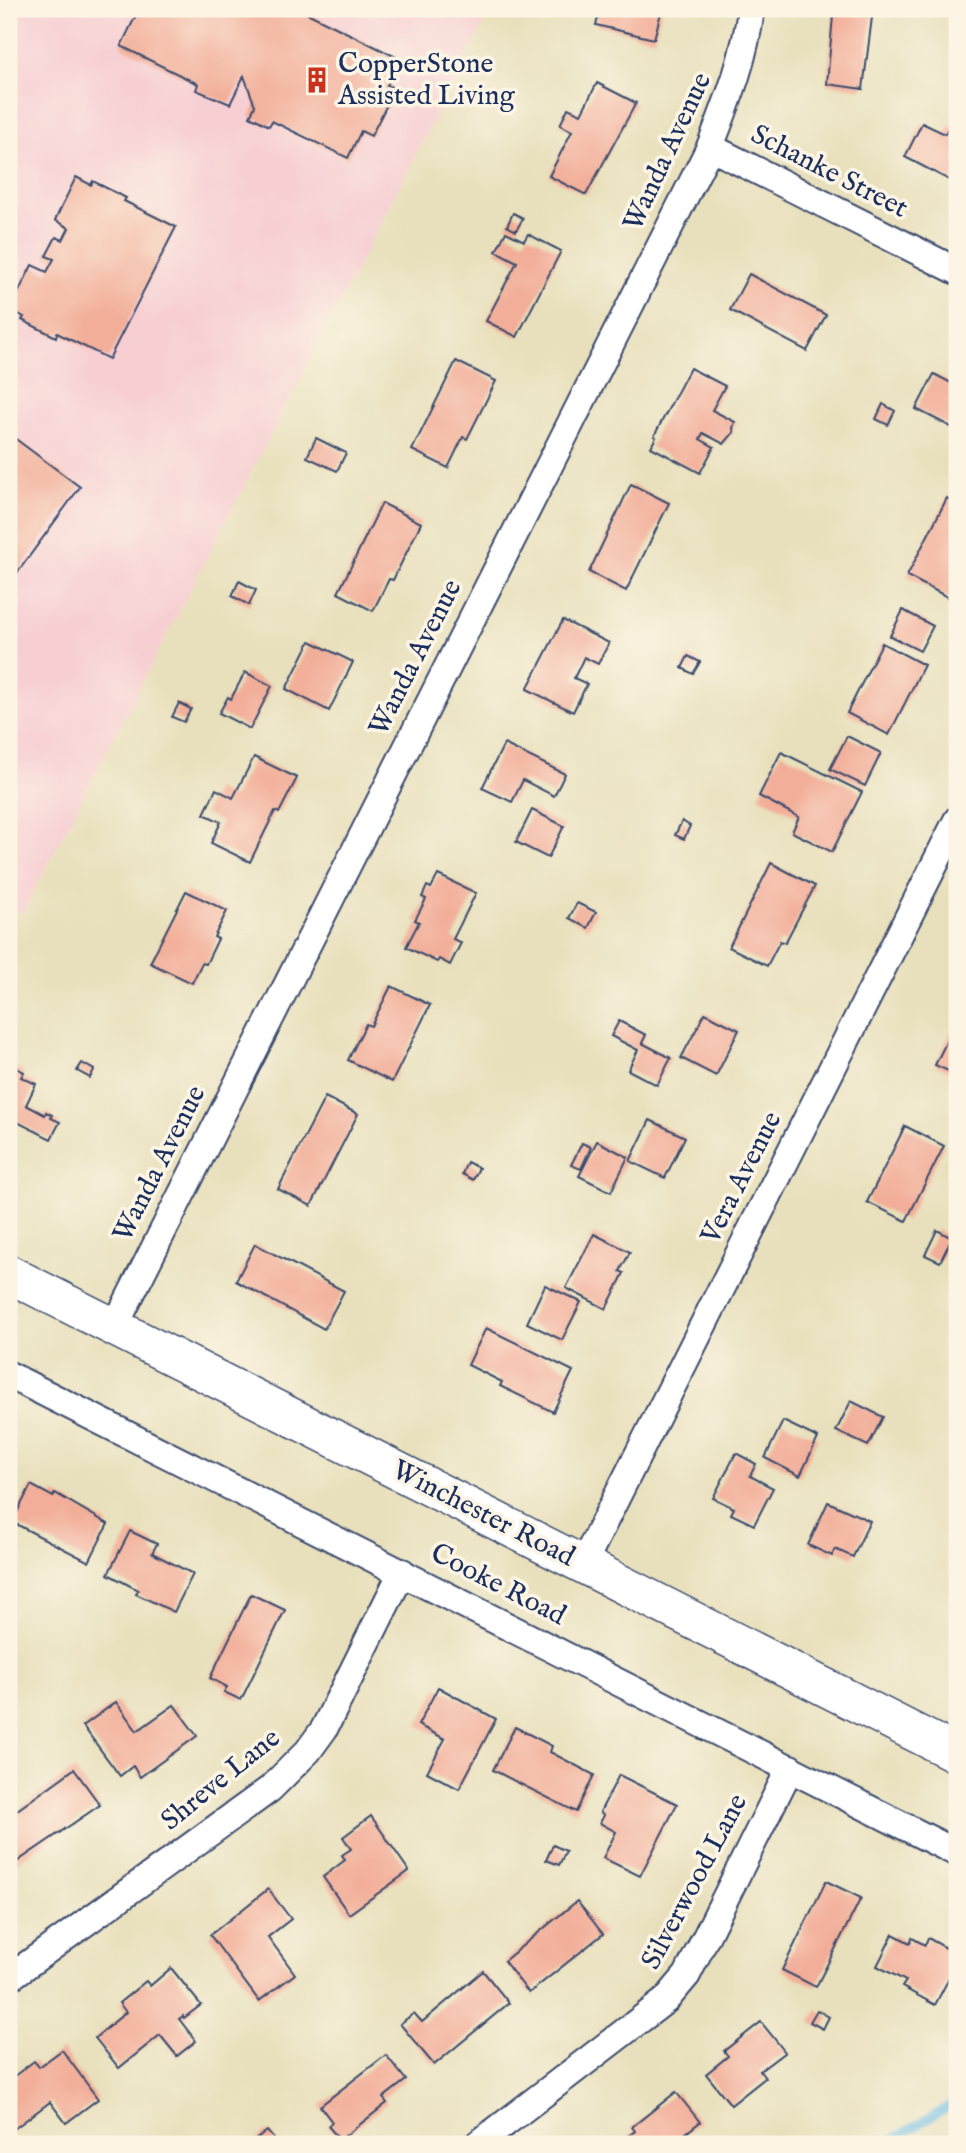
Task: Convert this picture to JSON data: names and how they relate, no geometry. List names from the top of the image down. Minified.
{"streets":{"main road":["Winchester Road"],"street":["Wanda Avenue","Schanke Street","Vera Avenue","Cooke Road","Shreve Lane","Silverwood Lane"]},"crossings":[["Wanda Avenue","Schanke Street"],["Wanda Avenue","Winchester Road"],["Vera Avenue","Winchester Road"],["Cooke Road","Shreve Lane"],["Cooke Road","Silverwood Lane"]],"places":{"building":["CopperStone Assisted Living"]}}
